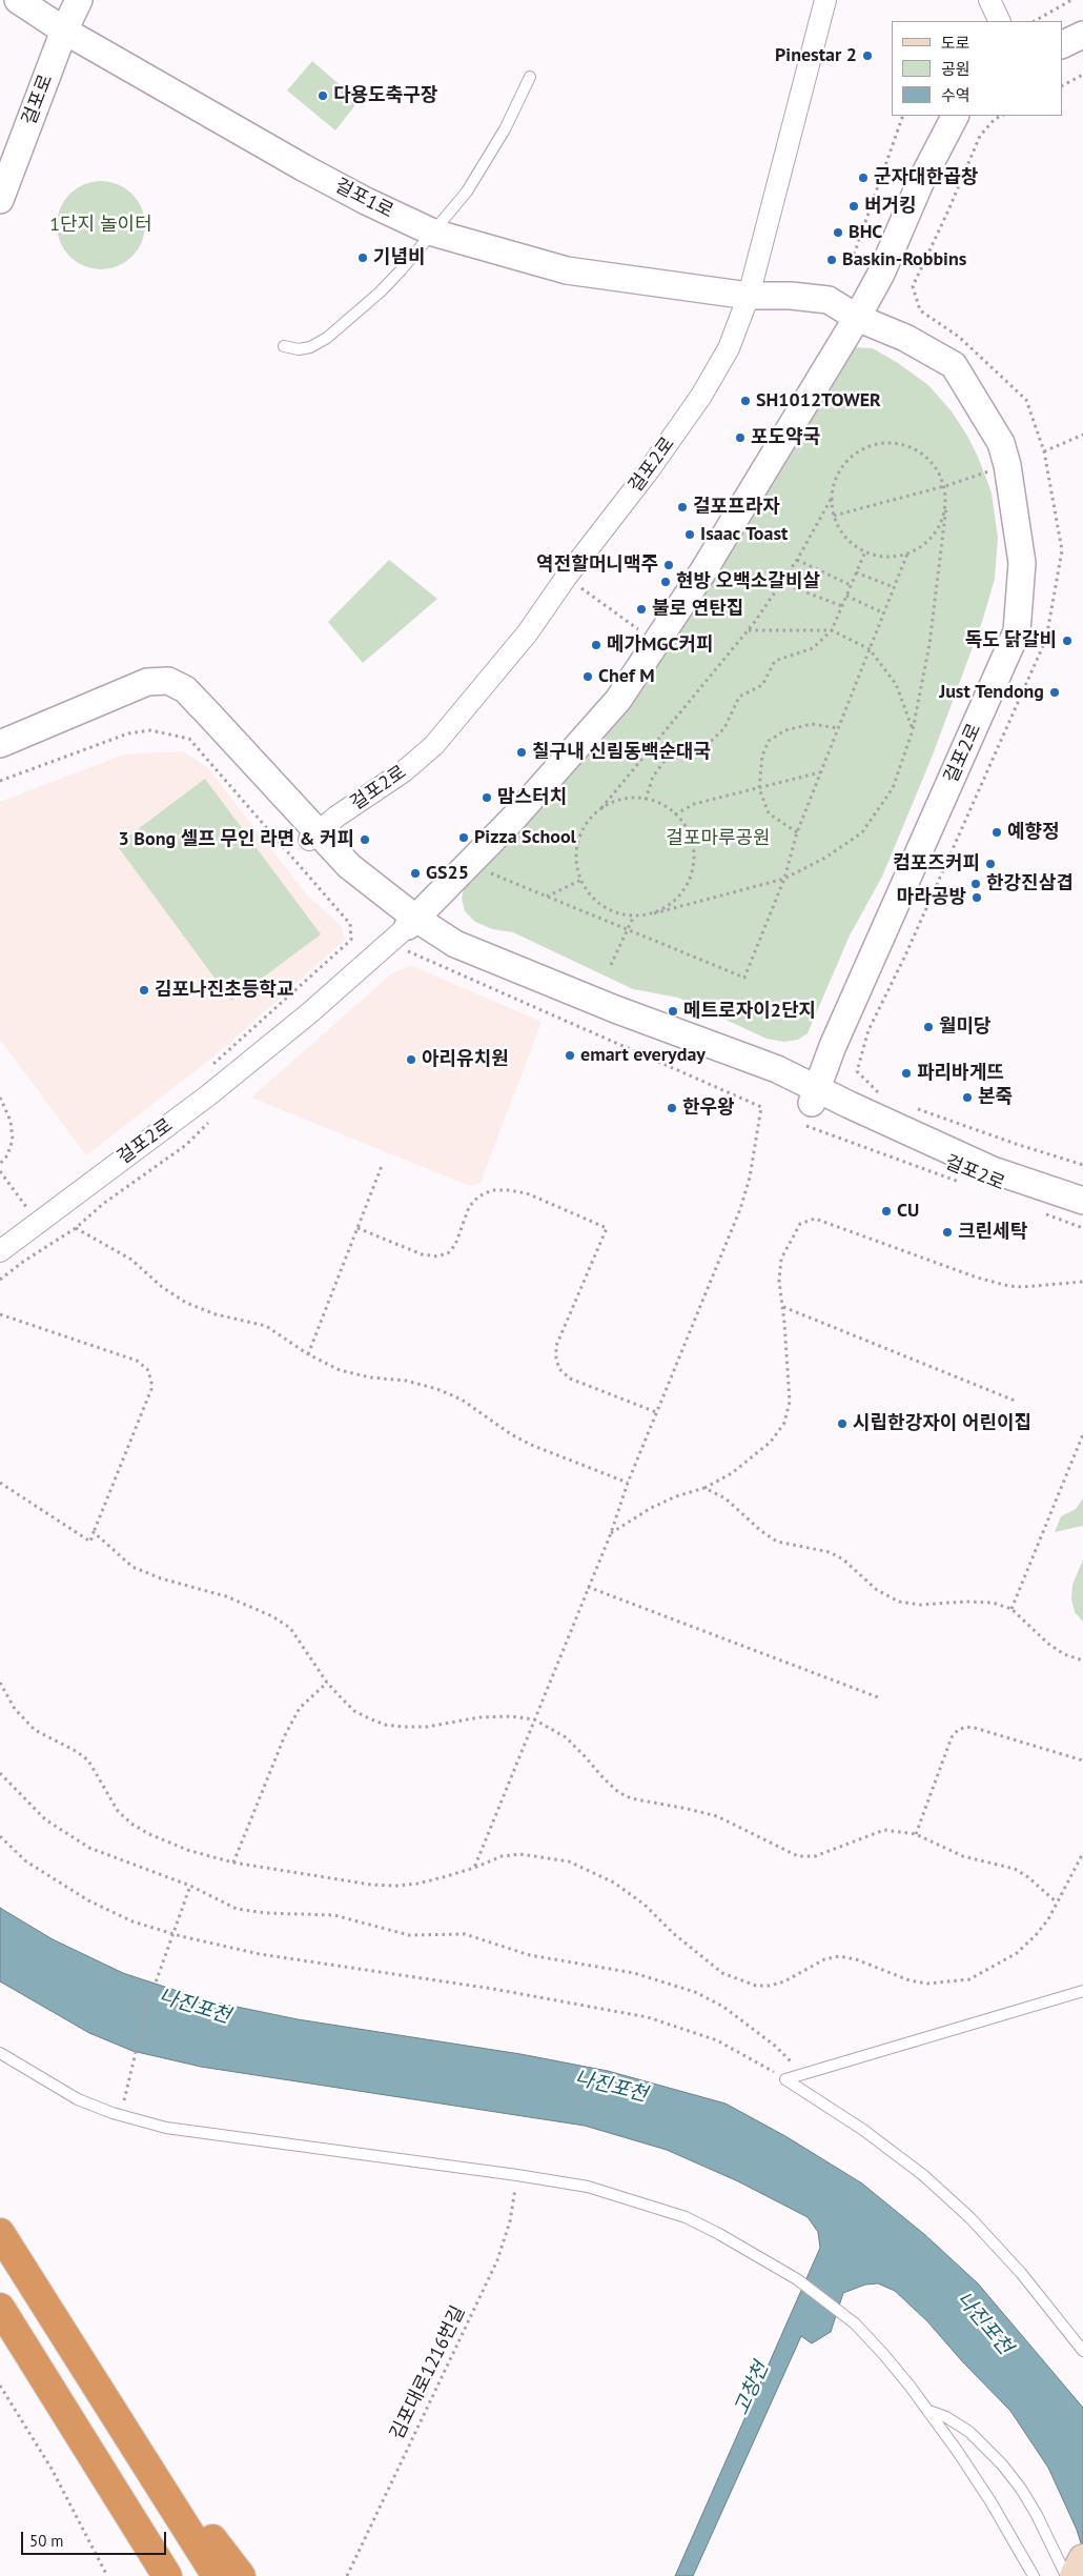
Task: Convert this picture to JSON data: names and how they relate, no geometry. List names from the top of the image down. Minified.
{"streets":{"street":["걸포로","걸포1로","걸포2로"],"path":["김포대로1216번길"]},"crossings":[["걸포로","걸포1로"],["걸포1로","걸포2로"]],"water":["나진포천","고창천"],"parks":["1단지 놀이터","걸포마루공원"],"places":["Pinestar 2","다용도축구장","군자대한곱창","버거킹","BHC","기념비","Baskin-Robbins","SH1012TOWER","포도약국","걸포프라자","Isaac Toast","역전할머니맥주","현방 오백소갈비살","불로 연탄집","독도 닭갈비","메가MGC커피","Chef M","Just Tendong","칠구내 신림동백순대국","맘스터치","예향정","Pizza School","3 Bong 셀프 무인 라면 & 커피","컴포즈커피","GS25","한강진삼겹","마라공방","김포나진초등학교","메트로자이2단지","월미당","emart everyday","아리유치원","파리바게뜨","본죽","한우왕","CU","크린세탁","시립한강자이 어린이집"],"legend":["도로","공원","수역"],"scale_bar":"50 m"}
